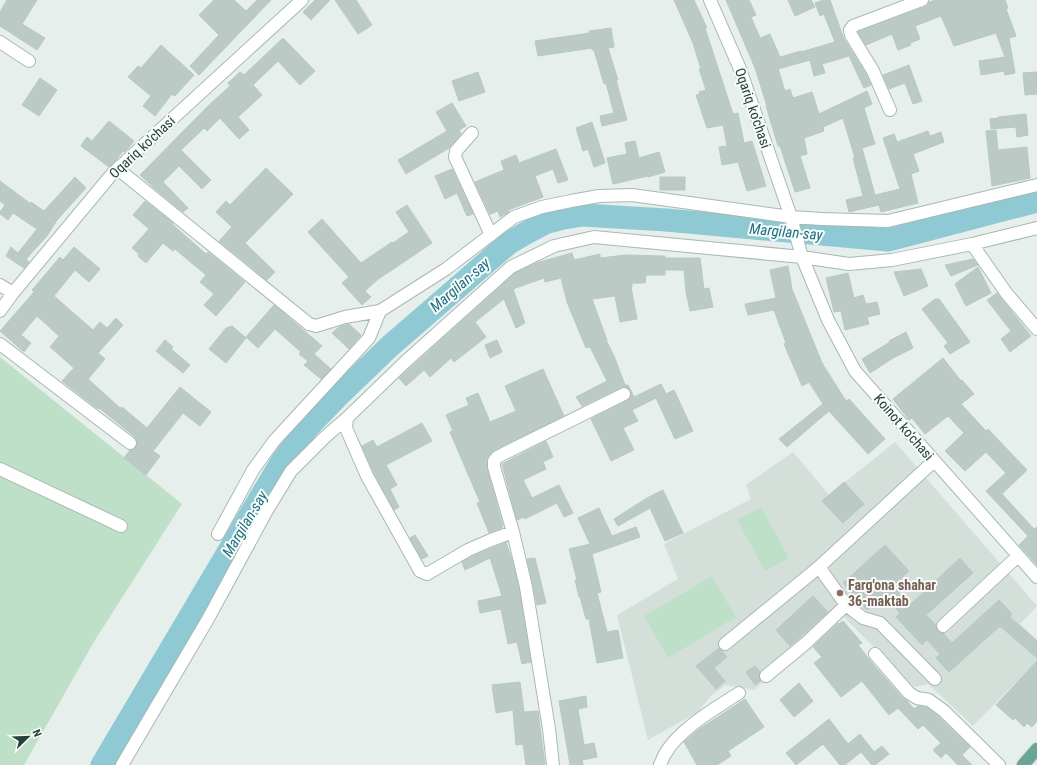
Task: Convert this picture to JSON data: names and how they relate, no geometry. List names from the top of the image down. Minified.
{"streets":{"street":["Oqariq ko'chasi","Koinot ko'chasi"]},"crossings":[["Oqariq ko'chasi","Koinot ko'chasi"]],"water":["Margilan-say"],"places":["Farg'ona shahar 36-maktab"],"north":"top right"}
